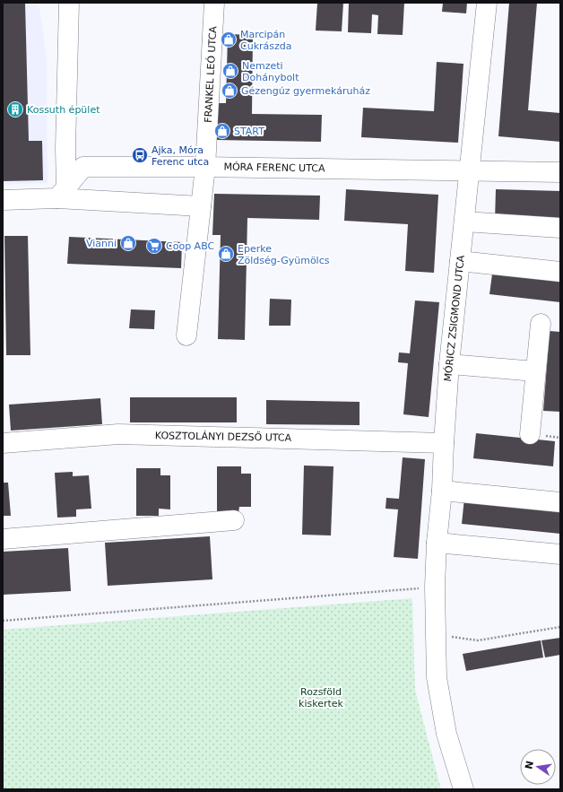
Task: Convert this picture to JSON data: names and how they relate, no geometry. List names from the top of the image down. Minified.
{"streets":{"street":["FRANKEL LEÓ UTCA","MÓRA FERENC UTCA","MÓRICZ ZSIGMOND UTCA","KOSZTOLÁNYI DEZSŐ UTCA"]},"crossings":[["FRANKEL LEÓ UTCA","MÓRA FERENC UTCA"],["MÓRA FERENC UTCA","MÓRICZ ZSIGMOND UTCA"],["MÓRICZ ZSIGMOND UTCA","KOSZTOLÁNYI DEZSŐ UTCA"]],"parks":["Rozsföld kiskertek"],"places":{"shop":["Marcipán Cukrászda","Nemzeti Dohánybolt","Gézengúz gyermekáruház","START","Vianni","Eperke Zöldség-Gyümölcs"],"building":["Kossuth épület"],"bus stop":["Ajka, Móra Ferenc utca"],"supermarket":["Coop ABC"]},"north":"left"}
